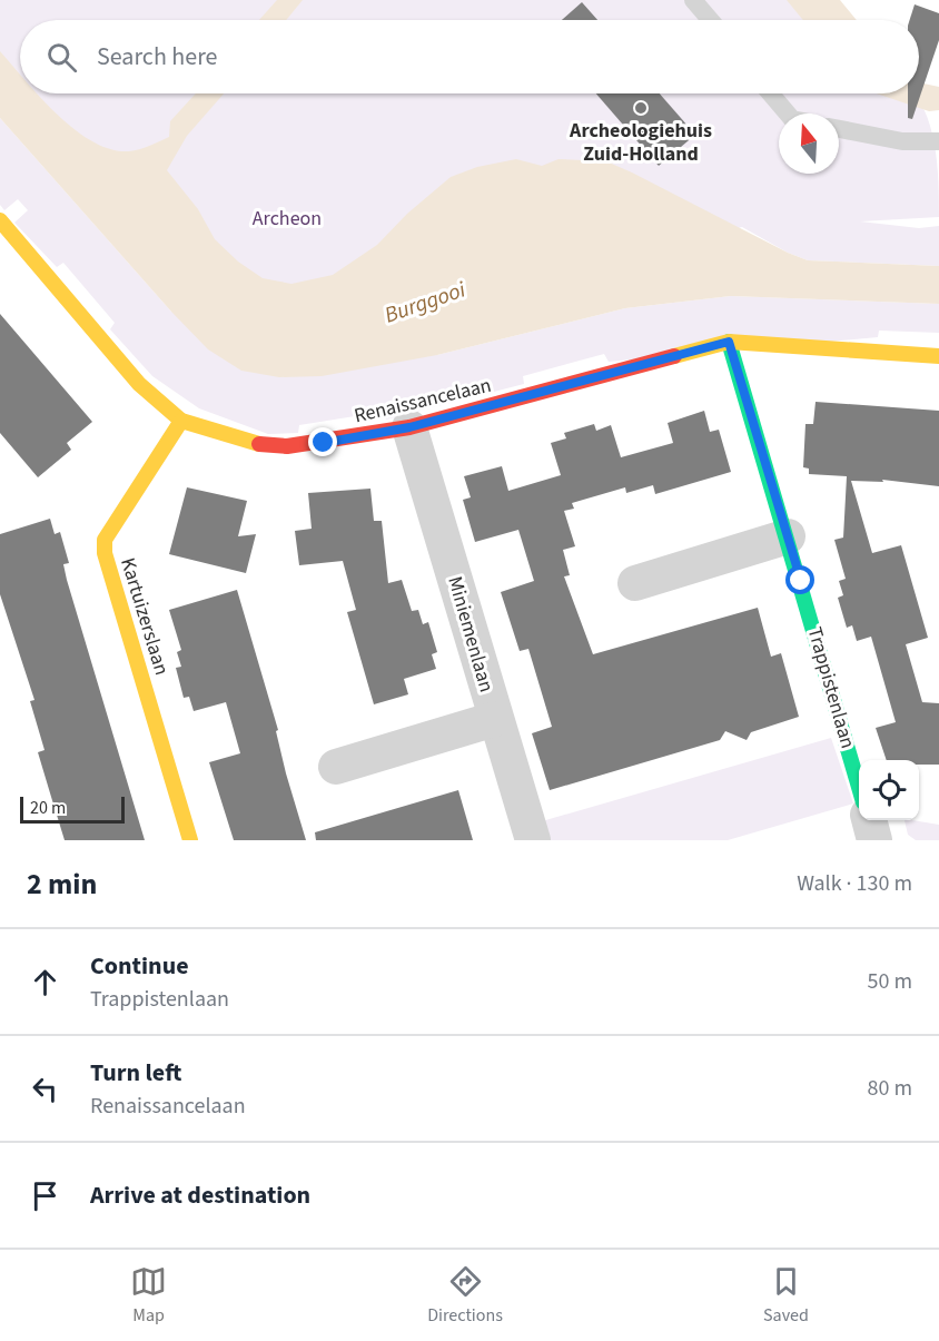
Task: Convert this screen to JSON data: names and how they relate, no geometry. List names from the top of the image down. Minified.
{"streets":{"street":["Renaissancelaan","Kartuizerslaan","Miniemenlaan","Trappistenlaan"]},"crossings":[["Renaissancelaan","Kartuizerslaan"],["Renaissancelaan","Miniemenlaan"],["Renaissancelaan","Trappistenlaan"]],"water":["Burggooi"],"parks":["Archeon"],"places":["Archeologiehuis Zuid-Holland"],"scale_bar":"20 m","north":"top","page":{"search":"Search here","scale":"20 m","heading":["2 min","Walk · 130 m"],"list":[["Continue","Trappistenlaan","50 m"],["Turn left","Renaissancelaan","80 m"],"Arrive at destination"],"nav":["Map","Directions","Saved"]}}
